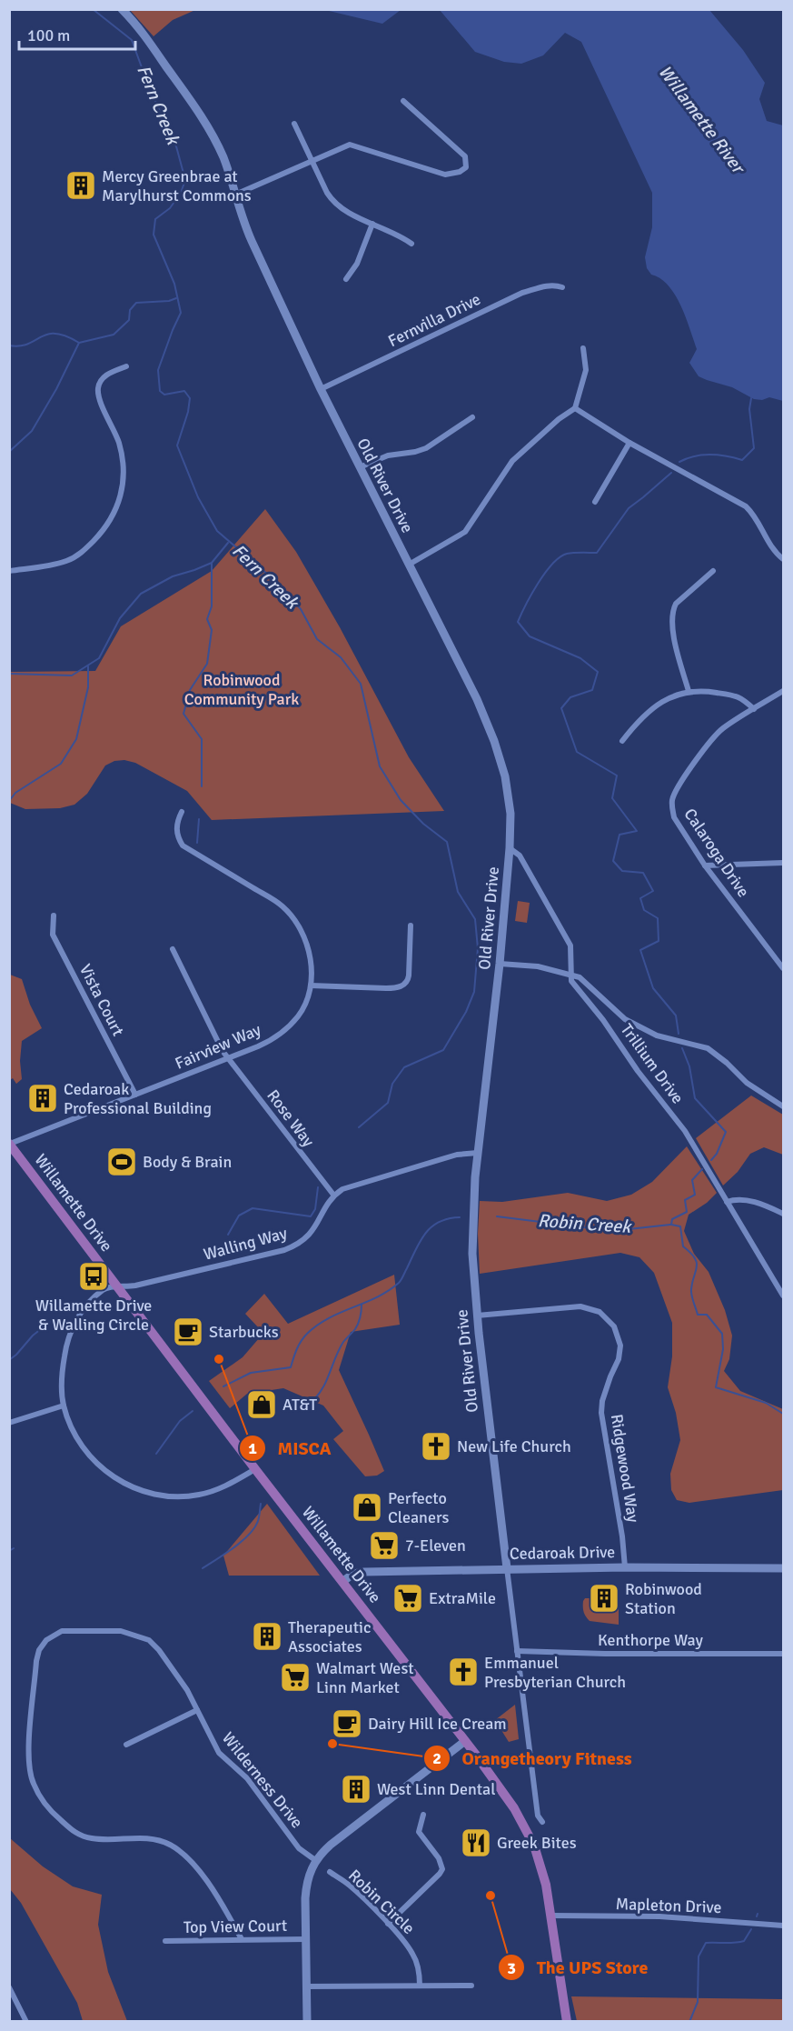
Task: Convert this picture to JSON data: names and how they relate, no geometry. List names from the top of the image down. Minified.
{"streets":{"main road":["Willamette Drive"],"street":["Fernvilla Drive","Old River Drive","Calaroga Drive","Vista Court","Fairview Way","Trillium Drive","Rose Way","Walling Way","Ridgewood Way","Cedaroak Drive","Kenthorpe Way","Wilderness Drive","Robin Circle","Mapleton Drive","Top View Court"]},"crossings":[["Fernvilla Drive","Old River Drive"],["Old River Drive","Trillium Drive"],["Old River Drive","Ridgewood Way"],["Old River Drive","Cedaroak Drive"],["Old River Drive","Kenthorpe Way"],["Vista Court","Fairview Way"],["Fairview Way","Rose Way"],["Fairview Way","Willamette Drive"],["Rose Way","Walling Way"],["Willamette Drive","Walling Way"],["Willamette Drive","Cedaroak Drive"],["Willamette Drive","Mapleton Drive"],["Ridgewood Way","Cedaroak Drive"],["Wilderness Drive","Top View Court"]],"water":["Fern Creek","Willamette River","Robin Creek"],"parks":["Robinwood Community Park"],"places":{"building":["Mercy Greenbrae at Marylhurst Commons","Cedaroak Professional Building","Robinwood Station","Therapeutic Associates","West Linn Dental"],"sports":["Body & Brain"],"bus stop":["Willamette Drive & Walling Circle"],"cafe":["Starbucks","Dairy Hill Ice Cream"],"other":["MISCA","Orangetheory Fitness","The UPS Store"],"shop":["AT&T","Perfecto Cleaners"],"church":["New Life Church","Emmanuel Presbyterian Church"],"supermarket":["7-Eleven","ExtraMile","Walmart West Linn Market"],"restaurant":["Greek Bites"]},"scale_bar":"100 m"}
